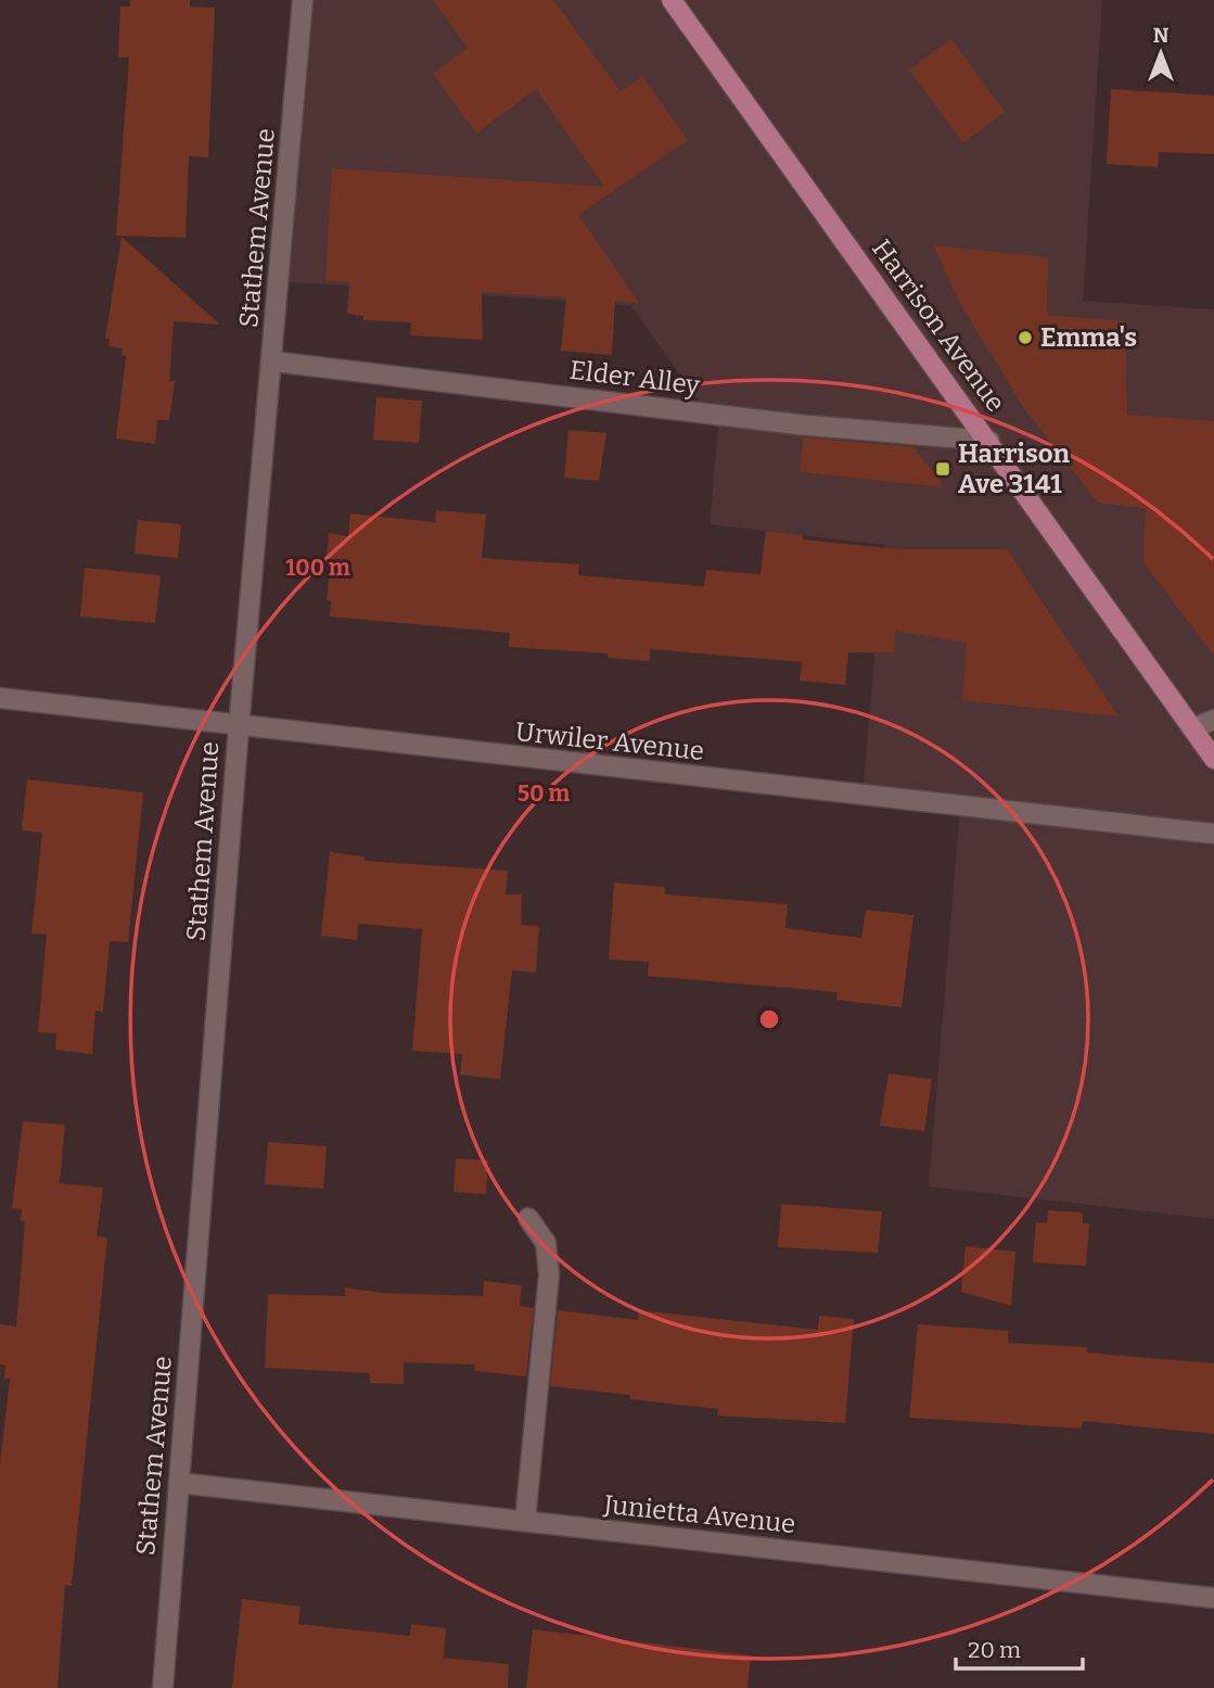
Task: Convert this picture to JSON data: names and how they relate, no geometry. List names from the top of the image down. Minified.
{"streets":{"main road":["Harrison Avenue"],"street":["Stathem Avenue","Elder Alley","Urwiler Avenue","Junietta Avenue"]},"crossings":[["Stathem Avenue","Elder Alley"],["Stathem Avenue","Urwiler Avenue"],["Stathem Avenue","Junietta Avenue"],["Harrison Avenue","Elder Alley"]],"places":{"other":["Emma's"],"transit":["Harrison Ave 3141"]},"scale_bar":"20 m","north":"top","rings":["100 m","50 m"]}
